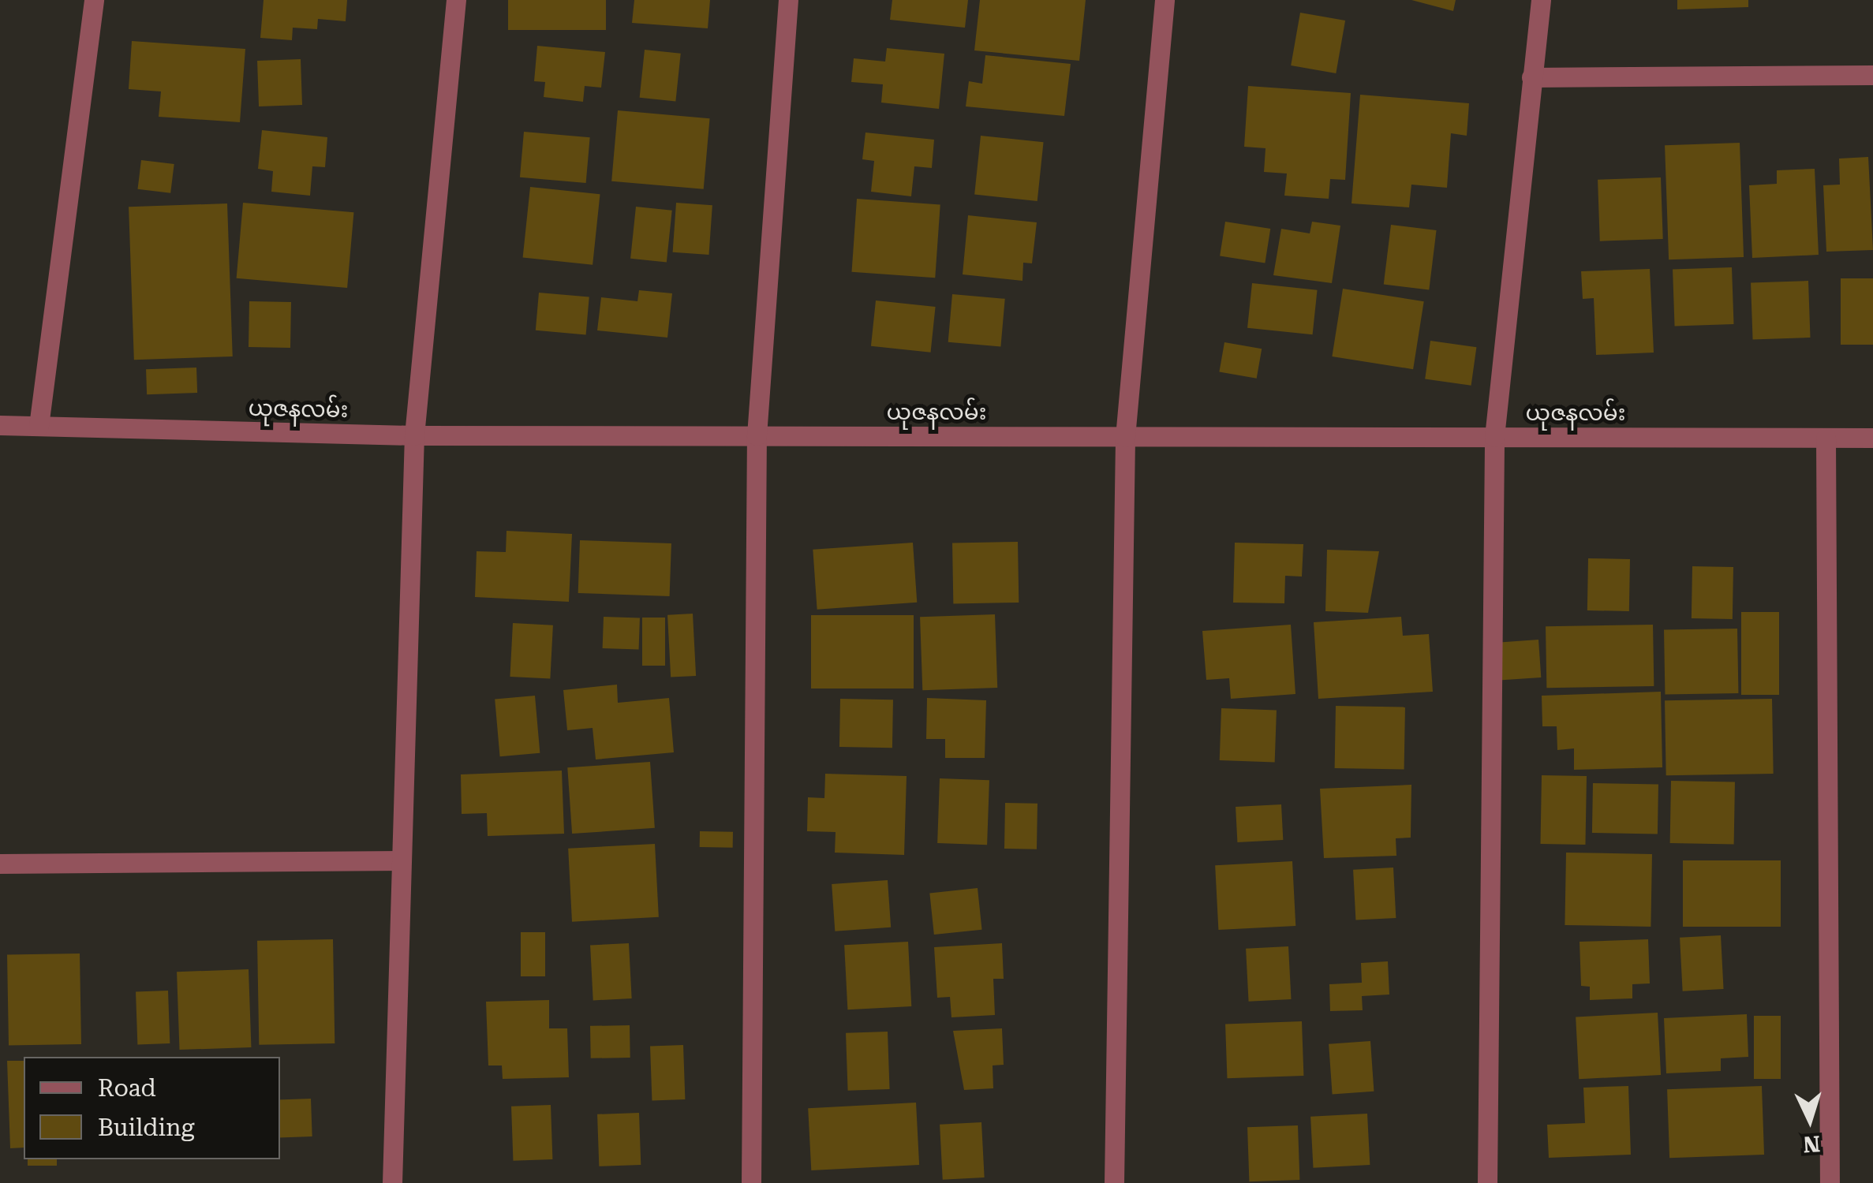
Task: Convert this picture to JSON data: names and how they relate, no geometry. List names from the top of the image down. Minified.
{"streets":{"street":["ယုဇနလမ်း"]},"legend":["Road","Building"],"north":"bottom"}
